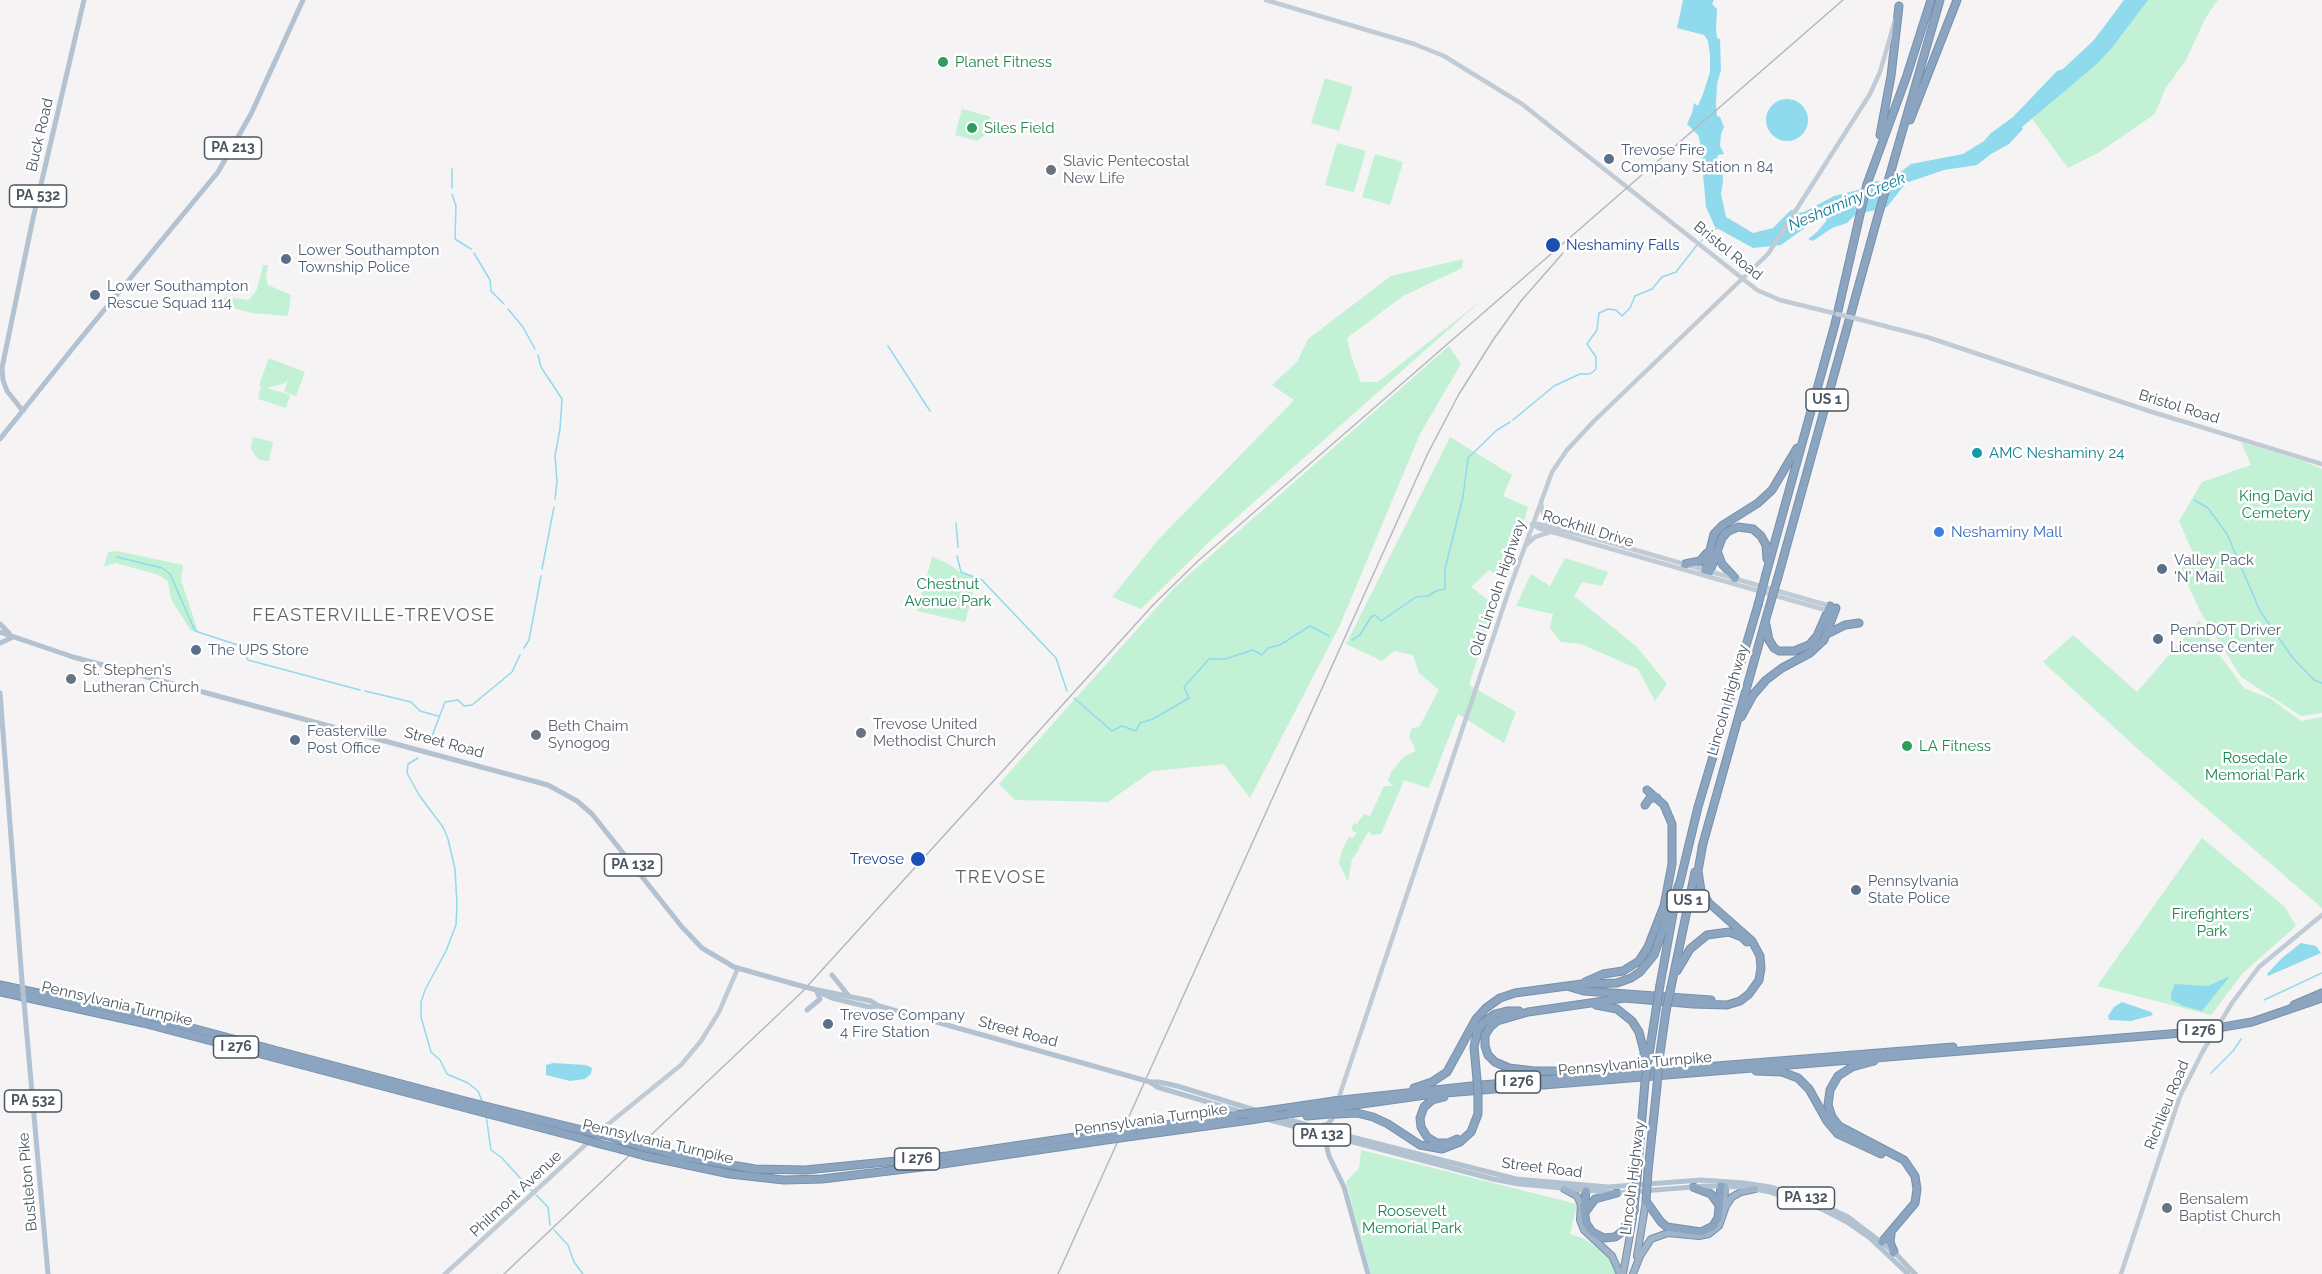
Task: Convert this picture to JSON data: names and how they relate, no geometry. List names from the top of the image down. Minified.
{"streets":{"highway":["US 1","Lincoln Highway","Pennsylvania Turnpike","I 276"],"main road":["Buck Road","PA 213","PA 532","Bristol Road","Rockhill Drive","Old Lincoln Highway","Street Road","PA 132","Richlieu Road","Bustleton Pike","Philmont Avenue"]},"crossings":[["Buck Road","PA 213"],["Bristol Road","Old Lincoln Highway"],["US 1","Lincoln Highway"],["Rockhill Drive","Old Lincoln Highway"],["Old Lincoln Highway","Street Road"],["Old Lincoln Highway","Pennsylvania Turnpike"],["Lincoln Highway","Pennsylvania Turnpike"],["Street Road","Philmont Avenue"]],"districts":["FEASTERVILLE-TREVOSE","TREVOSE"],"water":["Neshaminy Creek"],"parks":["King David Cemetery","Chestnut Avenue Park","Rosedale Memorial Park","Firefighters' Park","Roosevelt Memorial Park"],"places":["Planet Fitness","Siles Field","Trevose Fire Company Station n 84","Slavic Pentecostal New Life","Neshaminy Falls","Lower Southampton Township Police","Lower Southampton Rescue Squad 114","AMC Neshaminy 24","Neshaminy Mall","Valley Pack 'N' Mail","PennDOT Driver License Center","The UPS Store","St. Stephen's Lutheran Church","Trevose United Methodist Church","Beth Chaim Synogog","Feasterville Post Office","LA Fitness","Trevose","Pennsylvania State Police","Trevose Company 4 Fire Station","Bensalem Baptist Church"]}
